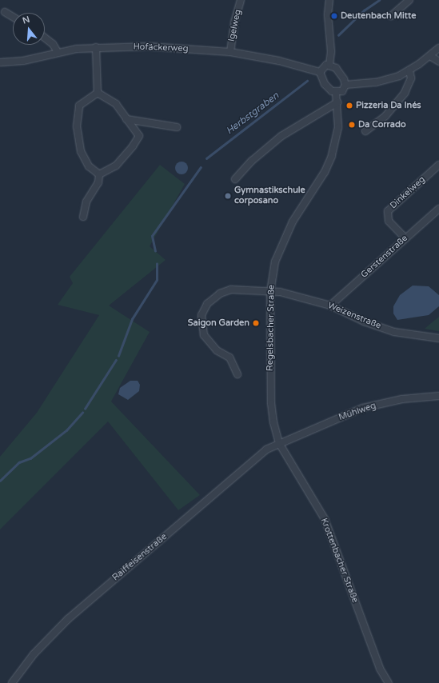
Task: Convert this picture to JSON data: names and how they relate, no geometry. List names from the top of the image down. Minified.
{"streets":{"street":["Igelweg","Hofäckerweg","Dinkelweg","Gerstenstraße","Weizenstraße","Regelsbacher Straße","Mühlweg","Raiffeisenstraße","Krottenbacher Straße"]},"crossings":[["Igelweg","Hofäckerweg"],["Dinkelweg","Gerstenstraße"],["Gerstenstraße","Weizenstraße"],["Weizenstraße","Regelsbacher Straße"],["Regelsbacher Straße","Mühlweg"],["Regelsbacher Straße","Raiffeisenstraße"],["Regelsbacher Straße","Krottenbacher Straße"],["Mühlweg","Raiffeisenstraße"],["Mühlweg","Krottenbacher Straße"],["Raiffeisenstraße","Krottenbacher Straße"]],"water":["Herbstgraben"],"places":["Deutenbach Mitte","Pizzeria Da Inés","Da Corrado","Gymnastikschule corposano","Saigon Garden"],"north":"top"}
